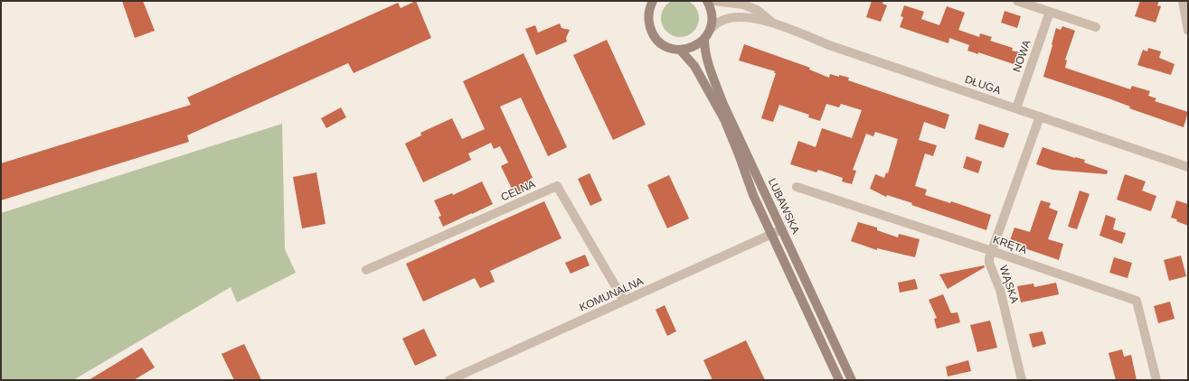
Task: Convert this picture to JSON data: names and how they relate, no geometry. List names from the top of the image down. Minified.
{"streets":{"main road":["LUBAWSKA"],"street":["NOWA","DŁUGA","CELNA","KRĘTA","WĄSKA","KOMUNALNA"]},"crossings":[["NOWA","DŁUGA"],["DŁUGA","WĄSKA"],["CELNA","KOMUNALNA"],["LUBAWSKA","KOMUNALNA"],["KRĘTA","WĄSKA"]]}
